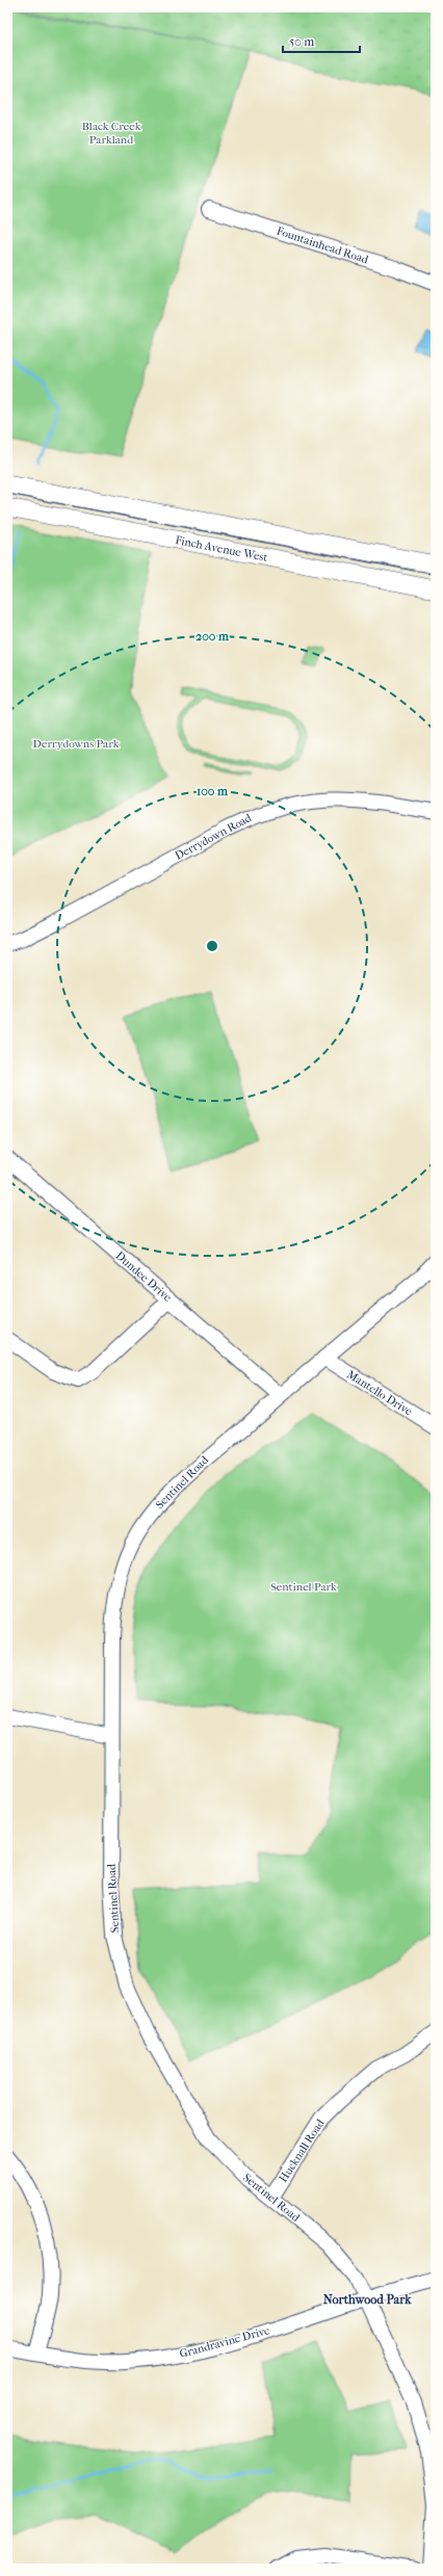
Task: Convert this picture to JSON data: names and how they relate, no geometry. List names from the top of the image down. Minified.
{"streets":{"main road":["Finch Avenue West"],"street":["Fountainhead Road","Derrydown Road","Dundee Drive","Mantello Drive","Sentinel Road","Hucknall Road","Grandravine Drive"]},"crossings":[["Dundee Drive","Sentinel Road"],["Mantello Drive","Sentinel Road"],["Sentinel Road","Hucknall Road"],["Sentinel Road","Grandravine Drive"]],"districts":["Northwood Park"],"parks":["Black Creek Parkland","Derrydowns Park","Sentinel Park"],"scale_bar":"50 m","rings":["200 m","100 m"]}
